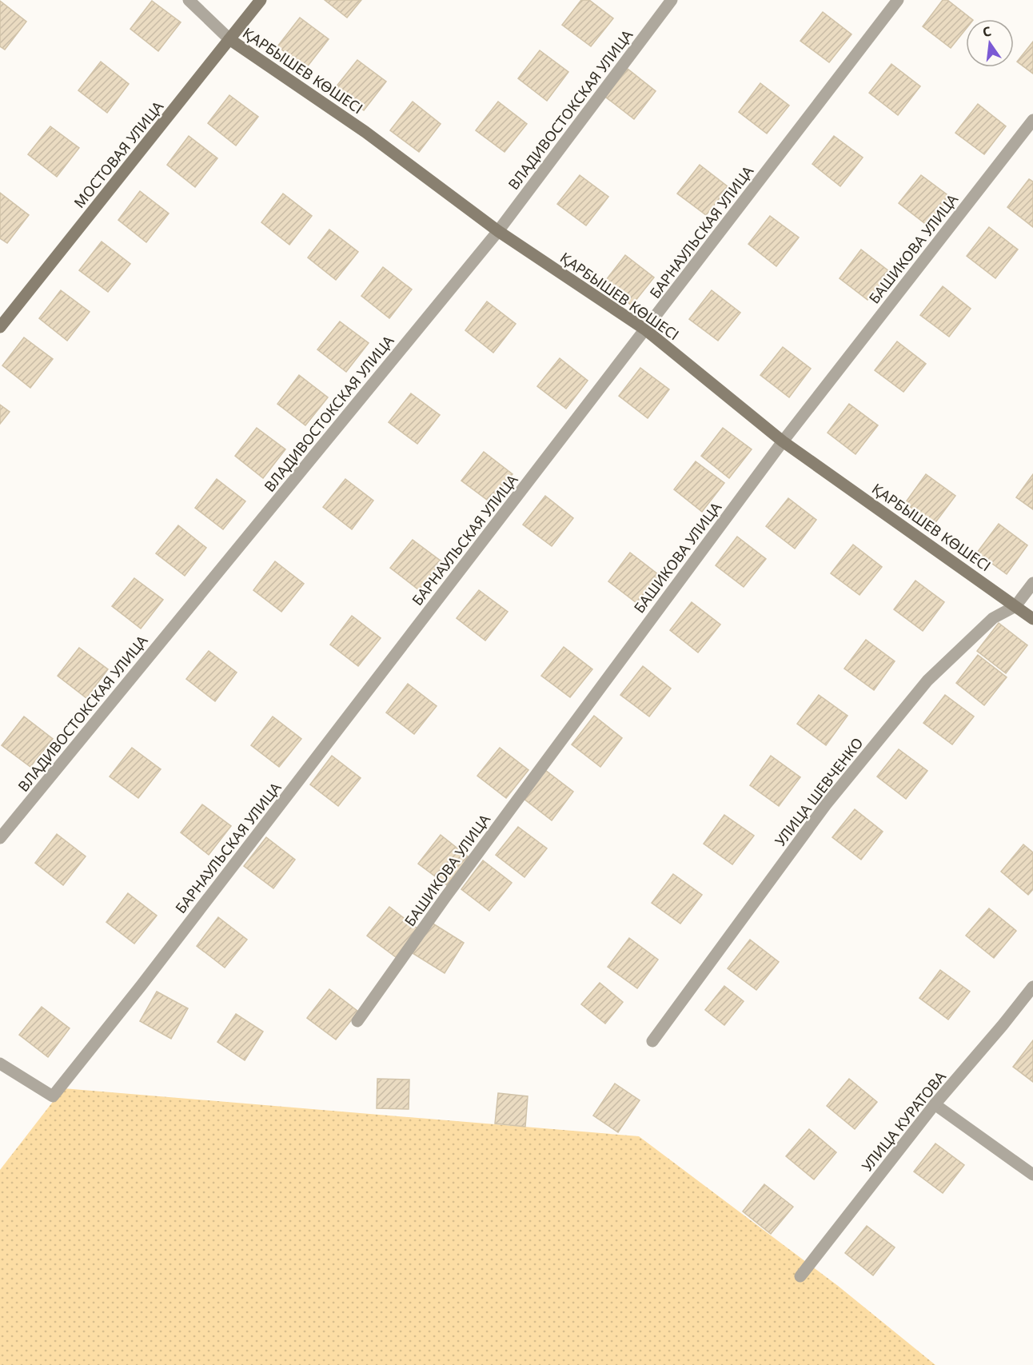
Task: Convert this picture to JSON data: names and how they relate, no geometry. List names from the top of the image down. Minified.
{"streets":{"main road":["ҚАРБЫШЕВ КӨШЕСІ","МОСТОВАЯ УЛИЦА"],"street":["ВЛАДИВОСТОКСКАЯ УЛИЦА","БАРНАУЛЬСКАЯ УЛИЦА","БАШИКОВА УЛИЦА","УЛИЦА ШЕВЧЕНКО","УЛИЦА КУРАТОВА"]},"crossings":[["ҚАРБЫШЕВ КӨШЕСІ","ВЛАДИВОСТОКСКАЯ УЛИЦА"],["ҚАРБЫШЕВ КӨШЕСІ","МОСТОВАЯ УЛИЦА"],["ҚАРБЫШЕВ КӨШЕСІ","БАРНАУЛЬСКАЯ УЛИЦА"],["ҚАРБЫШЕВ КӨШЕСІ","БАШИКОВА УЛИЦА"],["ҚАРБЫШЕВ КӨШЕСІ","УЛИЦА ШЕВЧЕНКО"]],"north":"top"}
